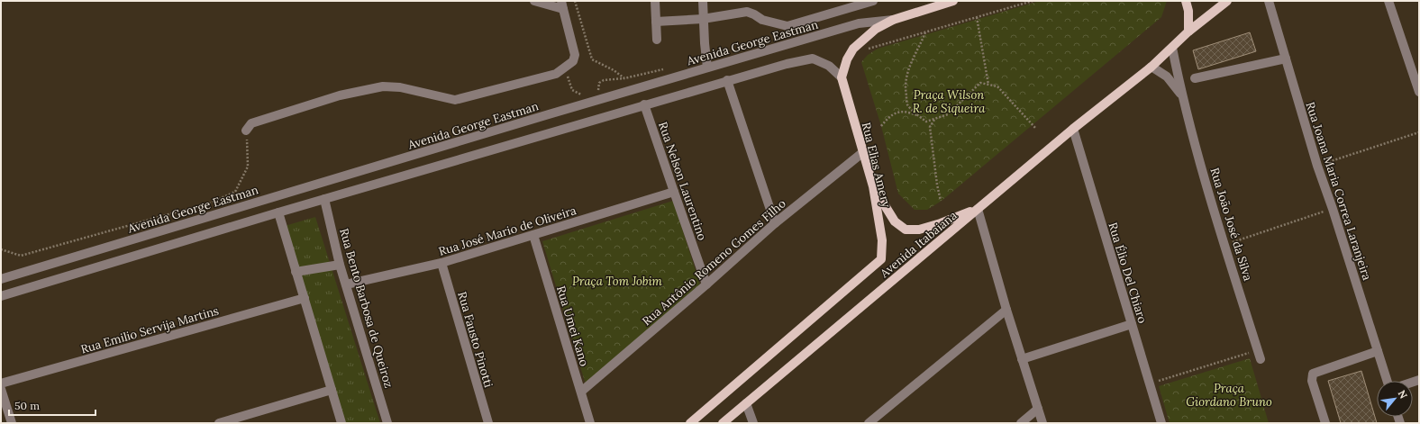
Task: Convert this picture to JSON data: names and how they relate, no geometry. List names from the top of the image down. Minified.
{"streets":{"main road":["Avenida George Eastman","Rua Elias Amery","Avenida Itabaiana"],"street":["Rua Nelson Laurentino","Rua Joana Maria Correa Laranjeira","Rua João José da Silva","Rua José Mario de Oliveira","Rua Antônio Romeno Gomes Filho","Rua Élio Del Chiaro","Rua Bento Barbosa de Queiroz","Rua Umei Kano","Rua Emilio Servija Martins","Rua Fausto Pinotti"]},"crossings":[["Rua Elias Amery","Avenida Itabaiana"],["Rua Elias Amery","Rua Antônio Romeno Gomes Filho"],["Rua Nelson Laurentino","Rua José Mario de Oliveira"],["Rua Nelson Laurentino","Rua Antônio Romeno Gomes Filho"],["Rua João José da Silva","Avenida Itabaiana"],["Rua José Mario de Oliveira","Rua Bento Barbosa de Queiroz"],["Rua José Mario de Oliveira","Rua Umei Kano"],["Rua José Mario de Oliveira","Rua Fausto Pinotti"],["Avenida Itabaiana","Rua Élio Del Chiaro"],["Rua Antônio Romeno Gomes Filho","Rua Umei Kano"]],"parks":["Praça Wilson R. de Siqueira","Praça Tom Jobim","Praça Giordano Bruno"],"scale_bar":"50 m","north":"top right"}
